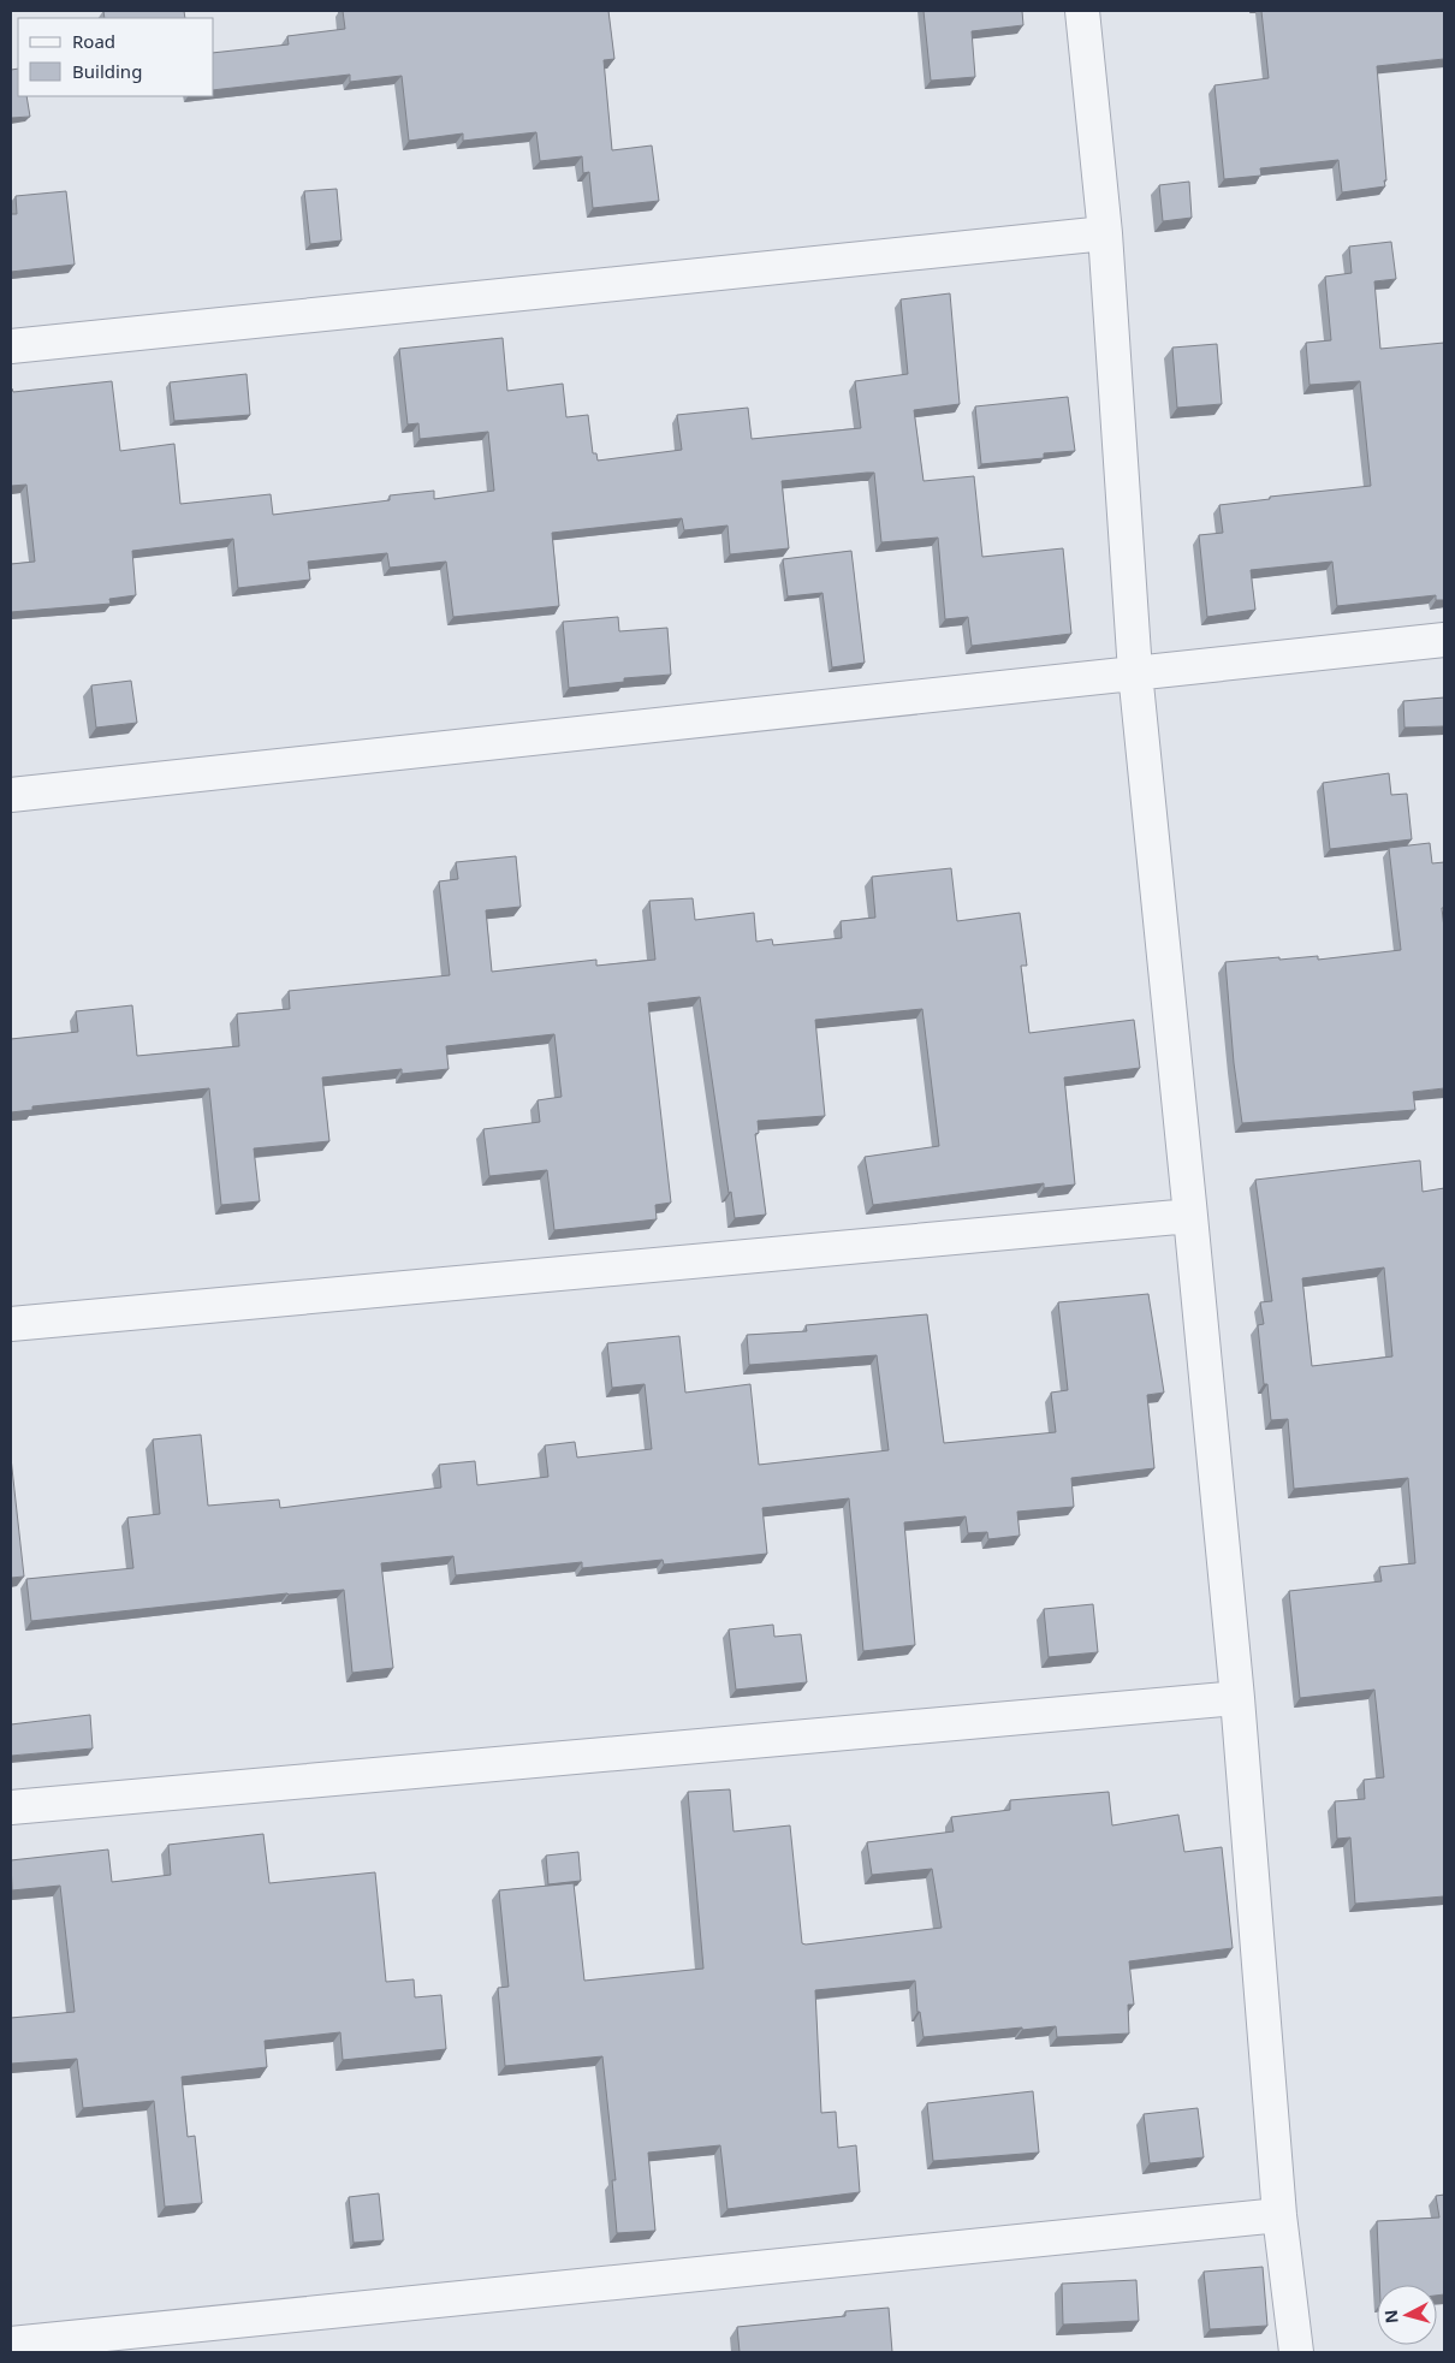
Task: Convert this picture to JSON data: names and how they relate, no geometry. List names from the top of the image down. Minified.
{"legend":["Road","Building"],"north":"left"}
